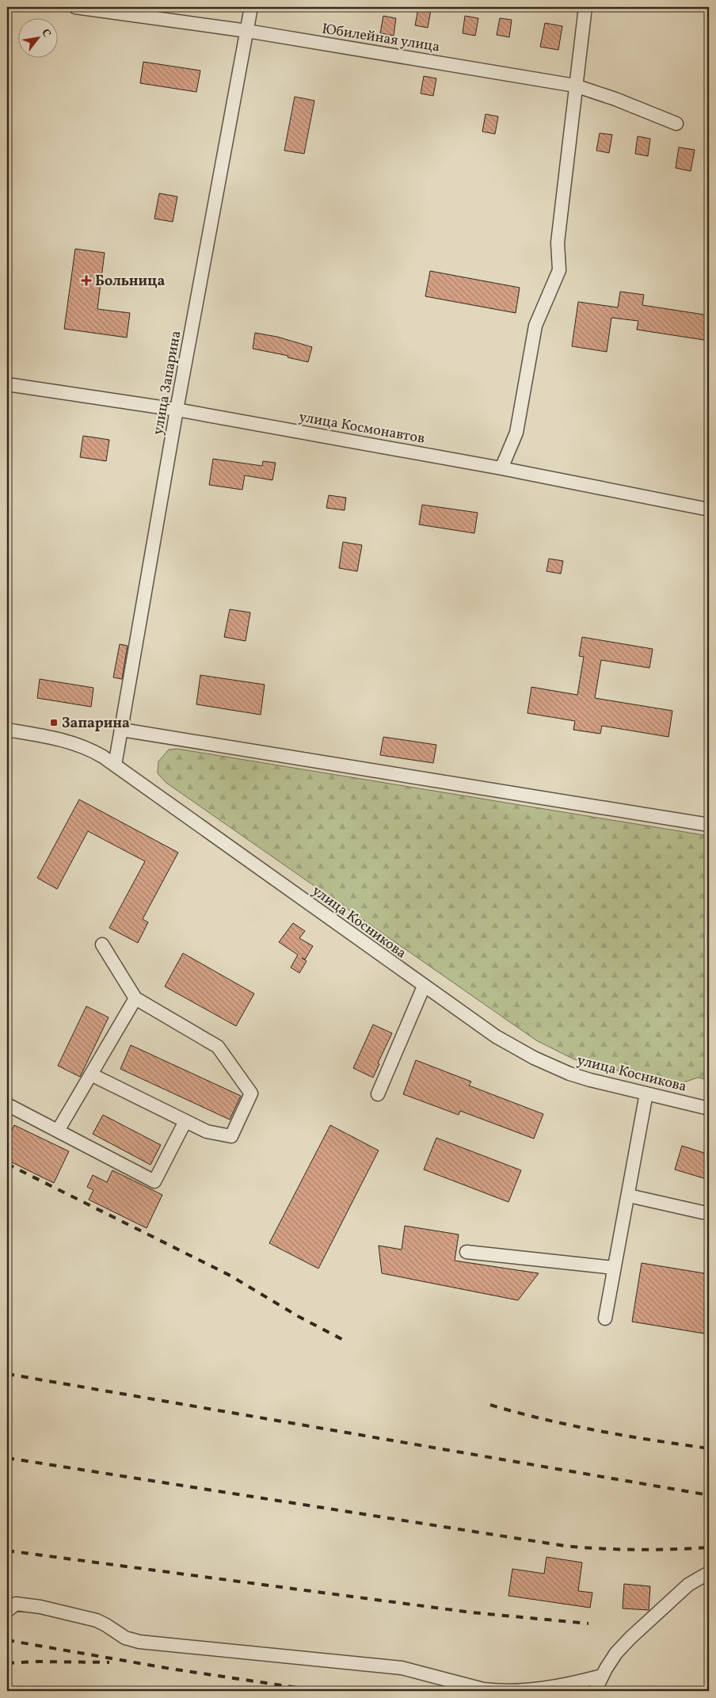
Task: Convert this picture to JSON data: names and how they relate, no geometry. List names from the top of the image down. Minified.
{"streets":{"street":["Юбилейная улица","улица Запарина","улица Космонавтов","улица Косникова"]},"crossings":[["Юбилейная улица","улица Запарина"],["улица Запарина","улица Космонавтов"],["улица Запарина","улица Косникова"]],"places":{"health":["Больница"],"transit":["Запарина"]},"north":"top right"}
